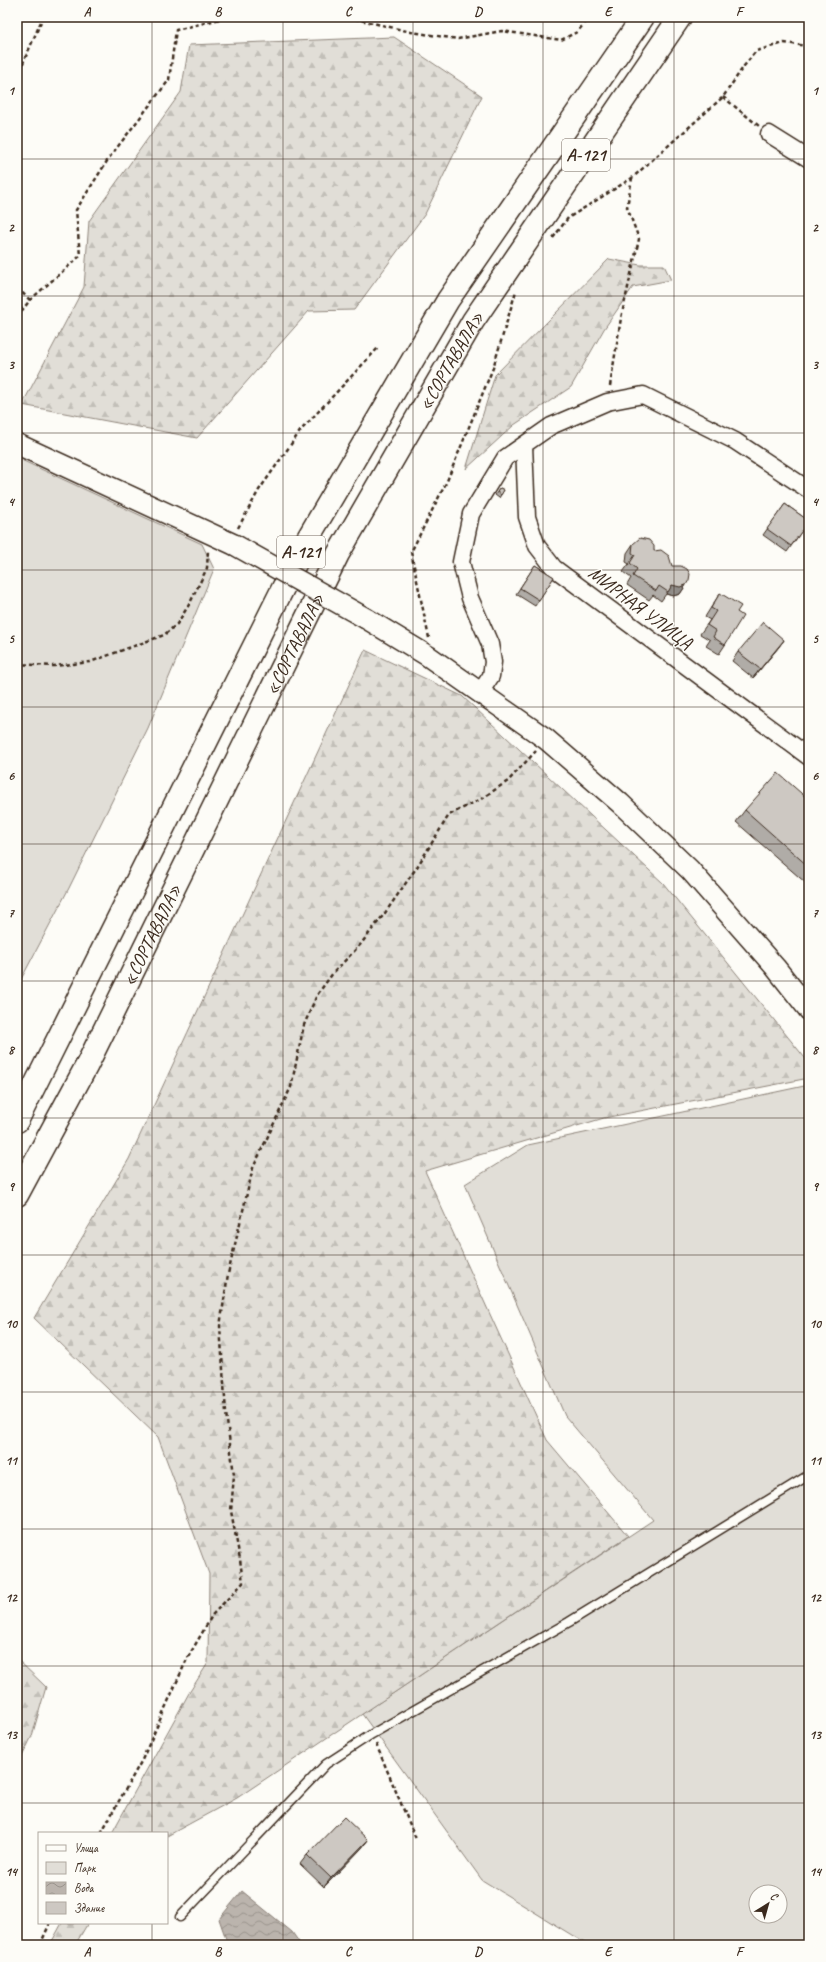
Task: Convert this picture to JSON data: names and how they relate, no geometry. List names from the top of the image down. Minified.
{"streets":{"highway":["А-121","«СОРТАВАЛА»"],"street":["МИРНАЯ УЛИЦА"]},"legend":["Улица","Парк","Вода","Здание"],"north":"top right","grid":{"columns":["A","B","C","D","E","F"],"rows":["1","2","3","4","5","6","7","8","9","10","11","12","13","14"]}}
